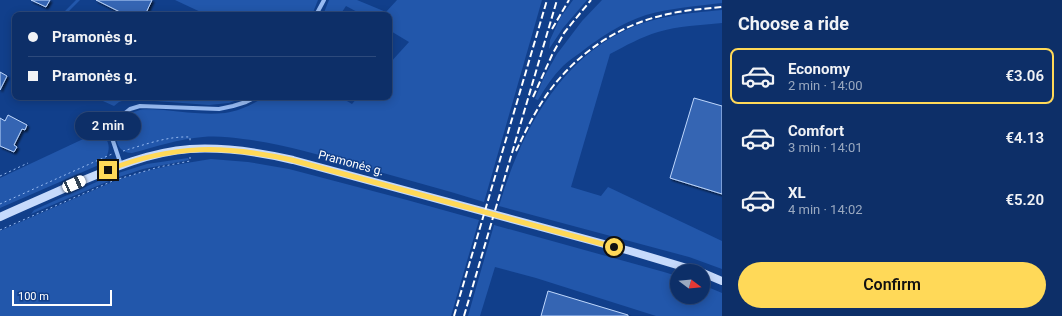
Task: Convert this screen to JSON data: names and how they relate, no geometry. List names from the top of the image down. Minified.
{"streets":{"main road":["Pramonės g."]},"scale_bar":"100 m","north":"right","page":{"heading":"Choose a ride","banner":["Pramonės g.","Pramonės g."],"list":[{"name":"Economy","note":"2 min · 14:00","value":"€3.06"},{"name":"Comfort","note":"3 min · 14:01","value":"€4.13"},{"name":"XL","note":"4 min · 14:02","value":"€5.20"}],"bubble":"2 min","buttons":"Confirm","scale":"100 m"}}
